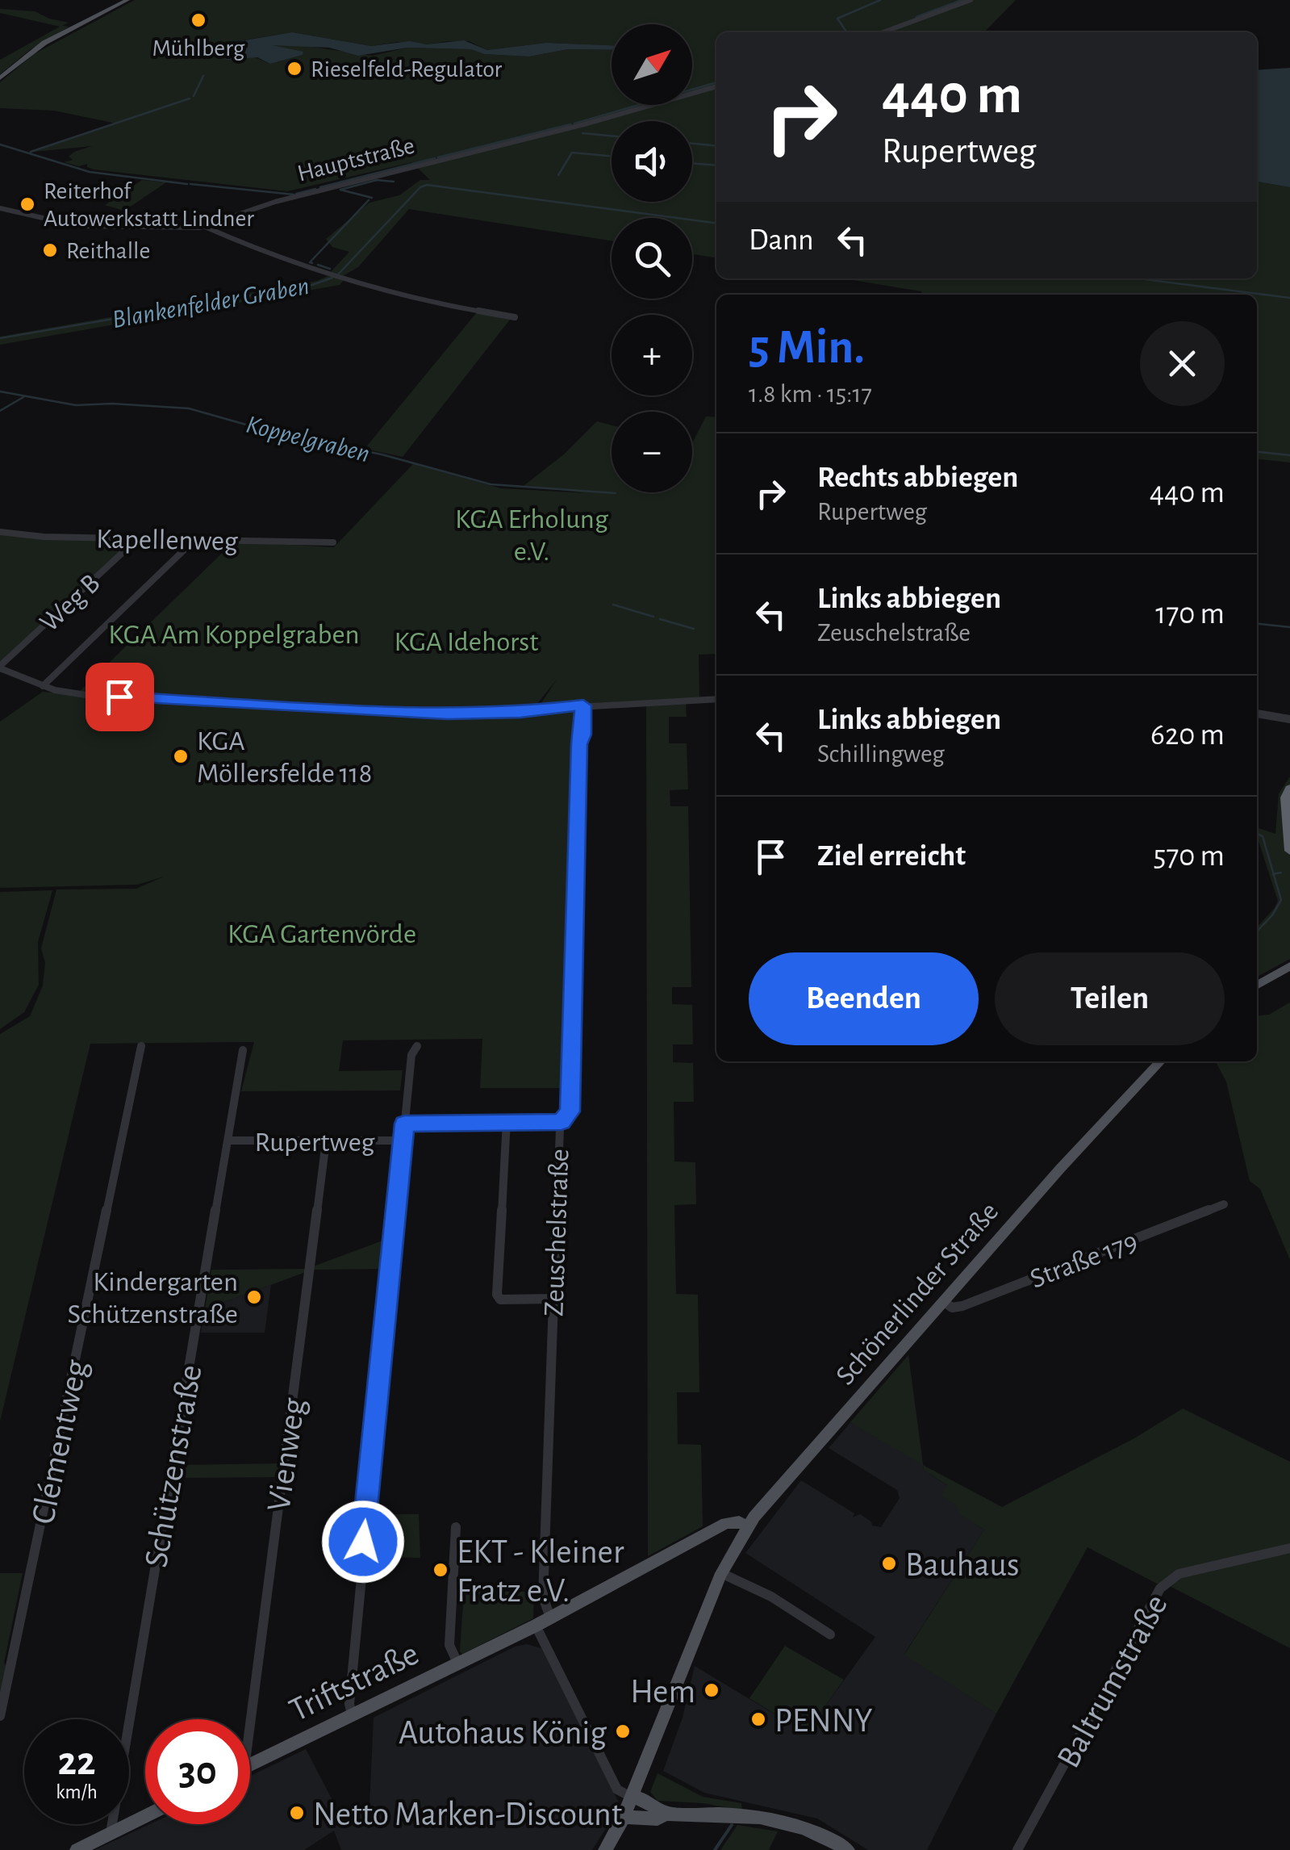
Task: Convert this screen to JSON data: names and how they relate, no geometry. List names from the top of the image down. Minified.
{"streets":{"main road":["Schönerlinder Straße","Triftstraße"],"street":["Hauptstraße","Kapellenweg","Weg B","Rupertweg","Zeuschelstraße","Straße 179","Clémentweg","Vienweg","Schützenstraße","Baltrumstraße"]},"crossings":[["Kapellenweg","Weg B"],["Rupertweg","Zeuschelstraße"],["Rupertweg","Vienweg"],["Rupertweg","Schützenstraße"],["Zeuschelstraße","Triftstraße"],["Straße 179","Schönerlinder Straße"],["Schönerlinder Straße","Triftstraße"]],"water":["Blankenfelder Graben","Koppelgraben"],"parks":["KGA Erholung e.V.","KGA Am Koppelgraben","KGA Idehorst","KGA Gartenvörde"],"places":["Mühlberg","Rieselfeld-Regulator","Reiterhof Autowerkstatt Lindner","Reithalle","KGA Möllersfelde 118","Kindergarten Schützenstraße","Bauhaus","EKT - Kleiner Fratz e.V.","Hem","PENNY","Autohaus König","Netto Marken-Discount"],"north":"top right","page":{"map_buttons":["+","−"],"turn":["440 m","Rupertweg"],"then":"Dann","heading":["5 Min.","1.8 km · 15:17"],"list":[{"name":"Rechts abbiegen","note":"Rupertweg","value":"440 m"},{"name":"Links abbiegen","note":"Zeuschelstraße","value":"170 m"},{"name":"Links abbiegen","note":"Schillingweg","value":"620 m"},{"name":"Ziel erreicht","value":"570 m"}],"buttons":["Beenden","Teilen"],"speed":"22 km/h","limit":"30"}}
